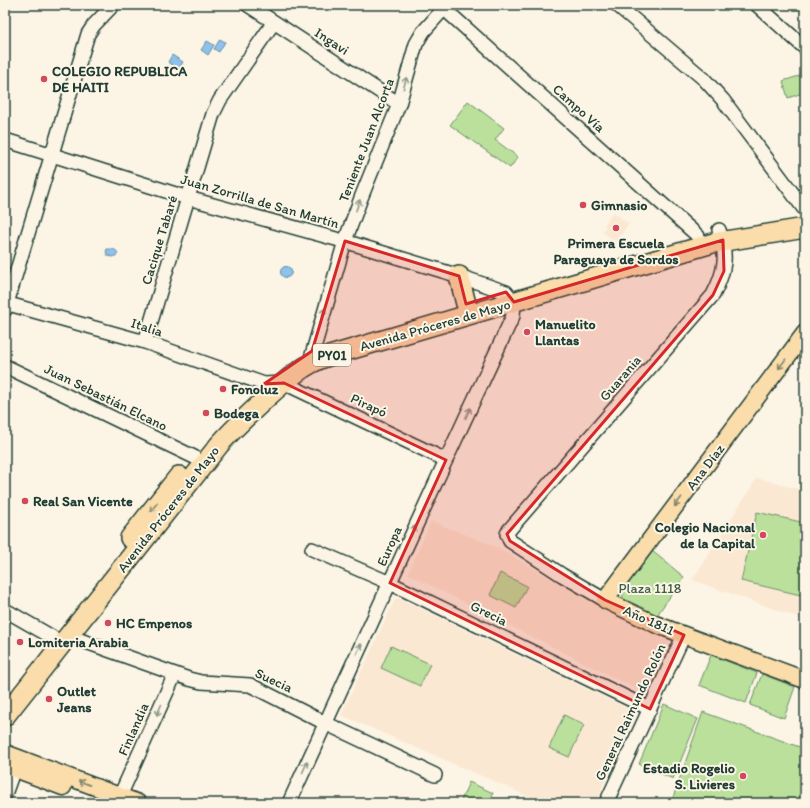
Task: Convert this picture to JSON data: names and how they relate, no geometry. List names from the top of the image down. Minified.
{"streets":{"highway":["Avenida Próceres de Mayo","PY01"],"main road":["Ana Díaz","Año 1811"],"street":["Ingavi","Campo Vía","Teniente Juan Alcorta","Juan Zorrilla de San Martín","Cacique Tabaré","Italia","Guarania","Juan Sebastián Elcano","Pirapó","Europa","Grecia","Suecia","General Raimundo Rolón","Finlandia"]},"crossings":[["Ingavi","Teniente Juan Alcorta"],["Ingavi","Cacique Tabaré"],["Campo Vía","Teniente Juan Alcorta"],["Campo Vía","Avenida Próceres de Mayo"],["Teniente Juan Alcorta","Juan Zorrilla de San Martín"],["Teniente Juan Alcorta","Avenida Próceres de Mayo"],["Juan Zorrilla de San Martín","Cacique Tabaré"],["Juan Zorrilla de San Martín","Avenida Próceres de Mayo"],["Juan Zorrilla de San Martín","Europa"],["Cacique Tabaré","Italia"],["Avenida Próceres de Mayo","Italia"],["Avenida Próceres de Mayo","Guarania"],["Avenida Próceres de Mayo","Juan Sebastián Elcano"],["Avenida Próceres de Mayo","Pirapó"],["Avenida Próceres de Mayo","Europa"],["Avenida Próceres de Mayo","Suecia"],["Italia","Pirapó"],["Guarania","Año 1811"],["Pirapó","Europa"],["Ana Díaz","Año 1811"],["Europa","Grecia"],["Europa","Suecia"],["Grecia","General Raimundo Rolón"],["Año 1811","General Raimundo Rolón"],["Suecia","Finlandia"]],"one_way":["Teniente Juan Alcorta","Ana Díaz","Europa","Finlandia"],"parks":["Plaza 1118"],"places":["COLEGIO REPUBLICA DE HAITI","Gimnasio","Primera Escuela Paraguaya de Sordos","Manuelito Llantas","Fonoluz","Bodega","Real San Vicente","Colegio Nacional de la Capital","HC Empenos","Lomiteria Arabia","Outlet Jeans","Estadio Rogelio S. Livieres"]}
